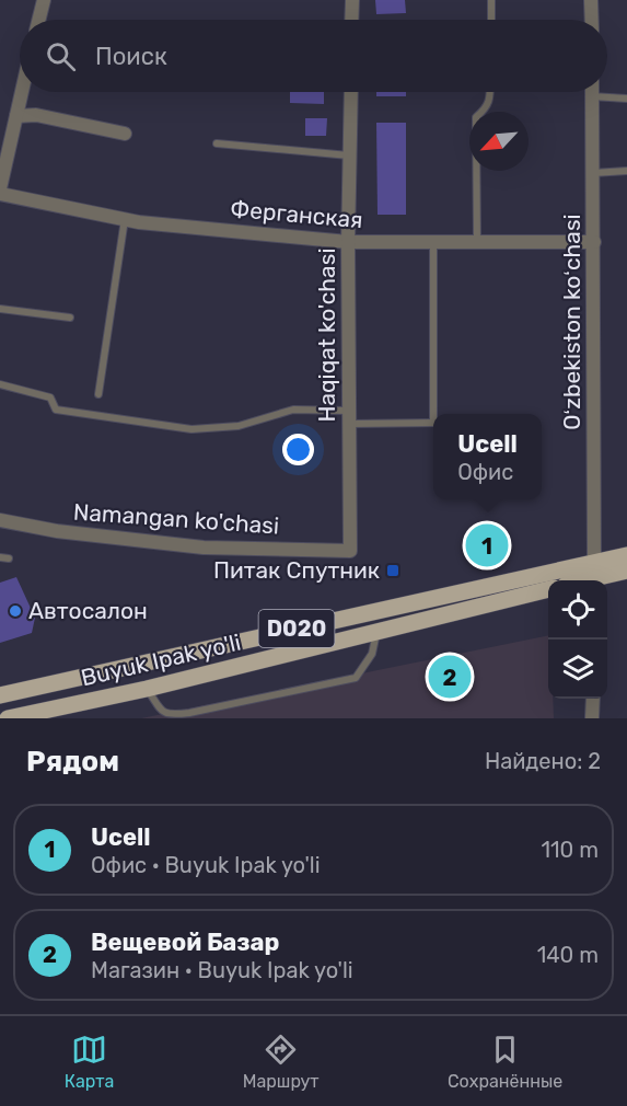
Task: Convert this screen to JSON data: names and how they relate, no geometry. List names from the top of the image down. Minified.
{"streets":{"main road":["D020","Buyuk Ipak yo'li"],"street":["Ферганская","Oʻzbekiston koʻchasi","Haqiqat ko'chasi","Namangan ko'chasi"]},"crossings":[["Ферганская","Oʻzbekiston koʻchasi"],["Ферганская","Haqiqat ko'chasi"],["Oʻzbekiston koʻchasi","Buyuk Ipak yo'li"],["Haqiqat ko'chasi","Namangan ko'chasi"]],"places":{"transit":["Питак Спутник"],"other":["Автосалон"]},"north":"bottom left","page":{"search":"Поиск","popup":["Ucell","Офис"],"pins":["1","2"],"heading":["Рядом","Найдено: 2"],"list":[{"mark":"1","name":"Ucell","note":"Офис · Buyuk Ipak yo'li","value":"110 m"},{"mark":"2","name":"Вещевой Базар","note":"Магазин · Buyuk Ipak yo'li","value":"140 m"}],"nav":["Карта","Маршрут","Сохранённые"]}}
